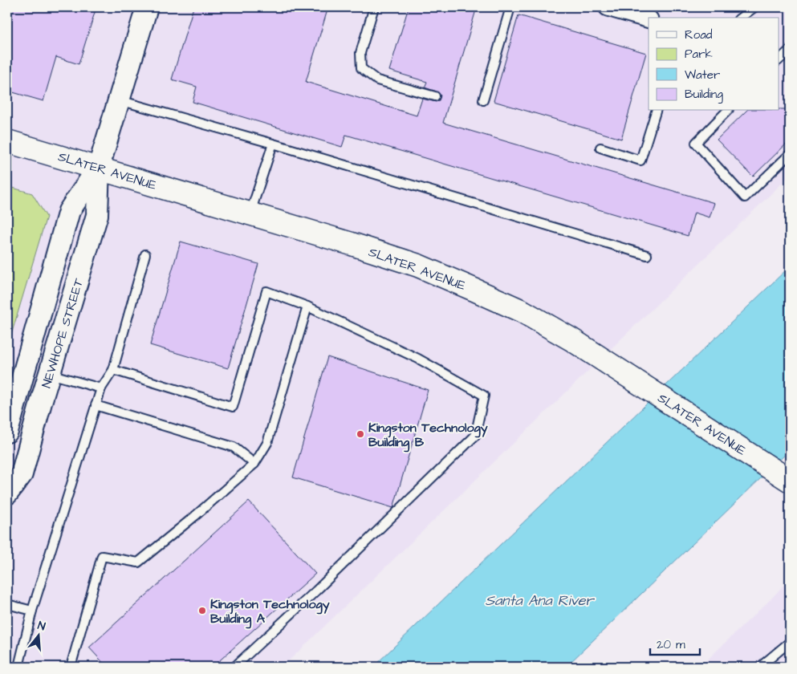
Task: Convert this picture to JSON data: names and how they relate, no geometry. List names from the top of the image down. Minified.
{"streets":{"main road":["SLATER AVENUE"],"street":["NEWHOPE STREET"]},"crossings":[["SLATER AVENUE","NEWHOPE STREET"]],"water":["Santa Ana River"],"places":["Kingston Technology Building B","Kingston Technology Building A"],"legend":["Road","Park","Water","Building"],"scale_bar":"20 m","north":"top"}
